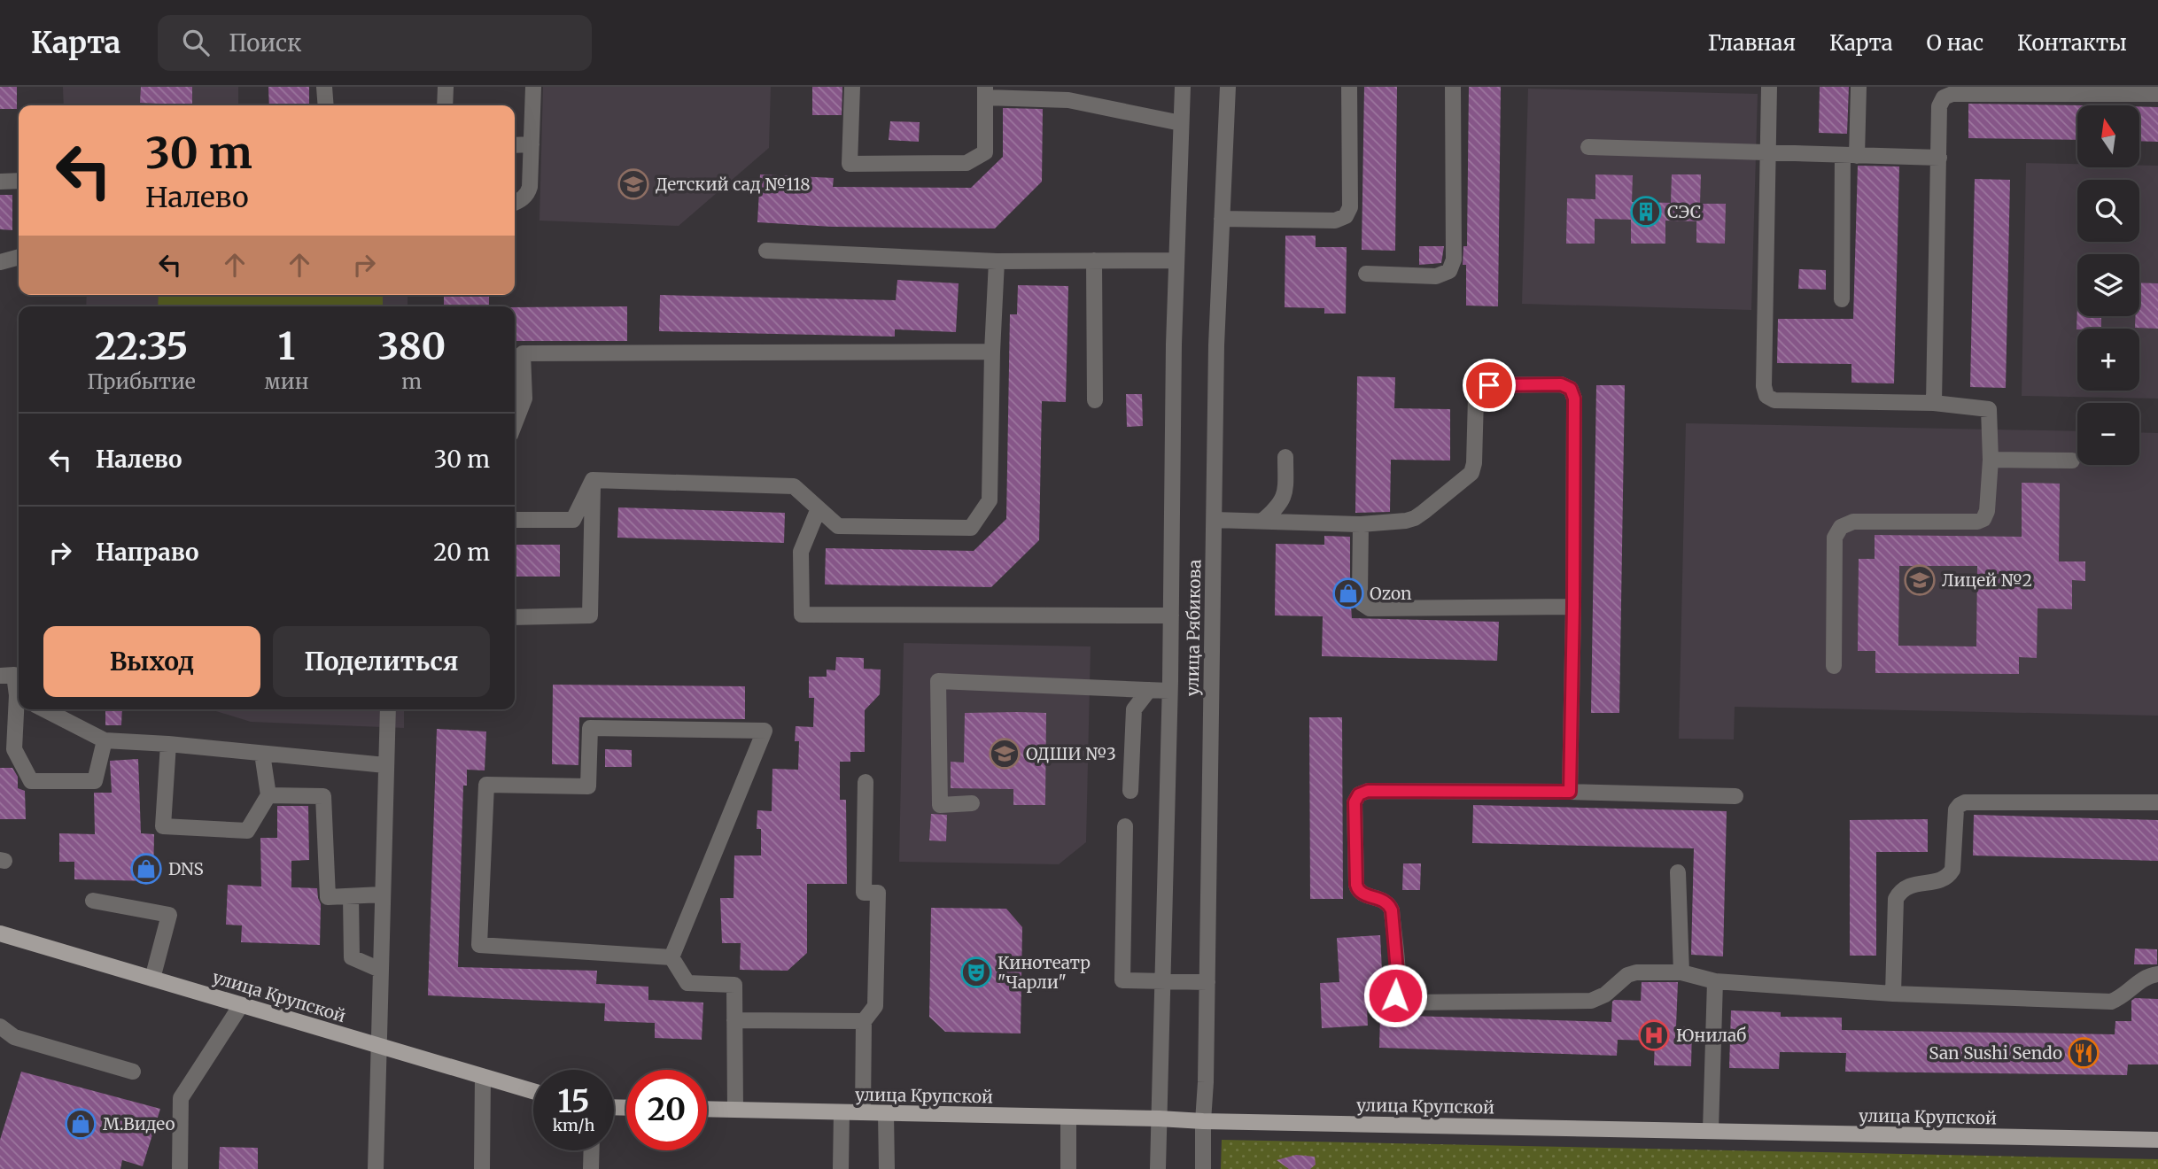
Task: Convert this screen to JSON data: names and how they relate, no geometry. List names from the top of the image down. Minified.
{"streets":{"main road":["улица Крупской"],"street":["улица Рябикова"]},"crossings":[["улица Рябикова","улица Крупской"]],"places":{"school or university":["Детский сад №118","Лицей №2","ОДШИ №3"],"building":["СЭС"],"shop":["Ozon","DNS","М.Видео"],"theatre":["Кинотеатр \"Чарли\""],"hospital":["Юнилаб"],"restaurant":["San Sushi Sendo"]},"north":"top","page":{"header":"Карта","search":"Поиск","nav":["Главная","Карта","О нас","Контакты"],"map_buttons":["+","−"],"turn":["30 m","Налево"],"eta":["22:35","Прибытие","1","мин","380","m"],"list":[{"name":"Налево","value":"30 m"},{"name":"Направо","value":"20 m"}],"buttons":["Выход","Поделиться"],"speed":"15 km/h","limit":"20"}}
